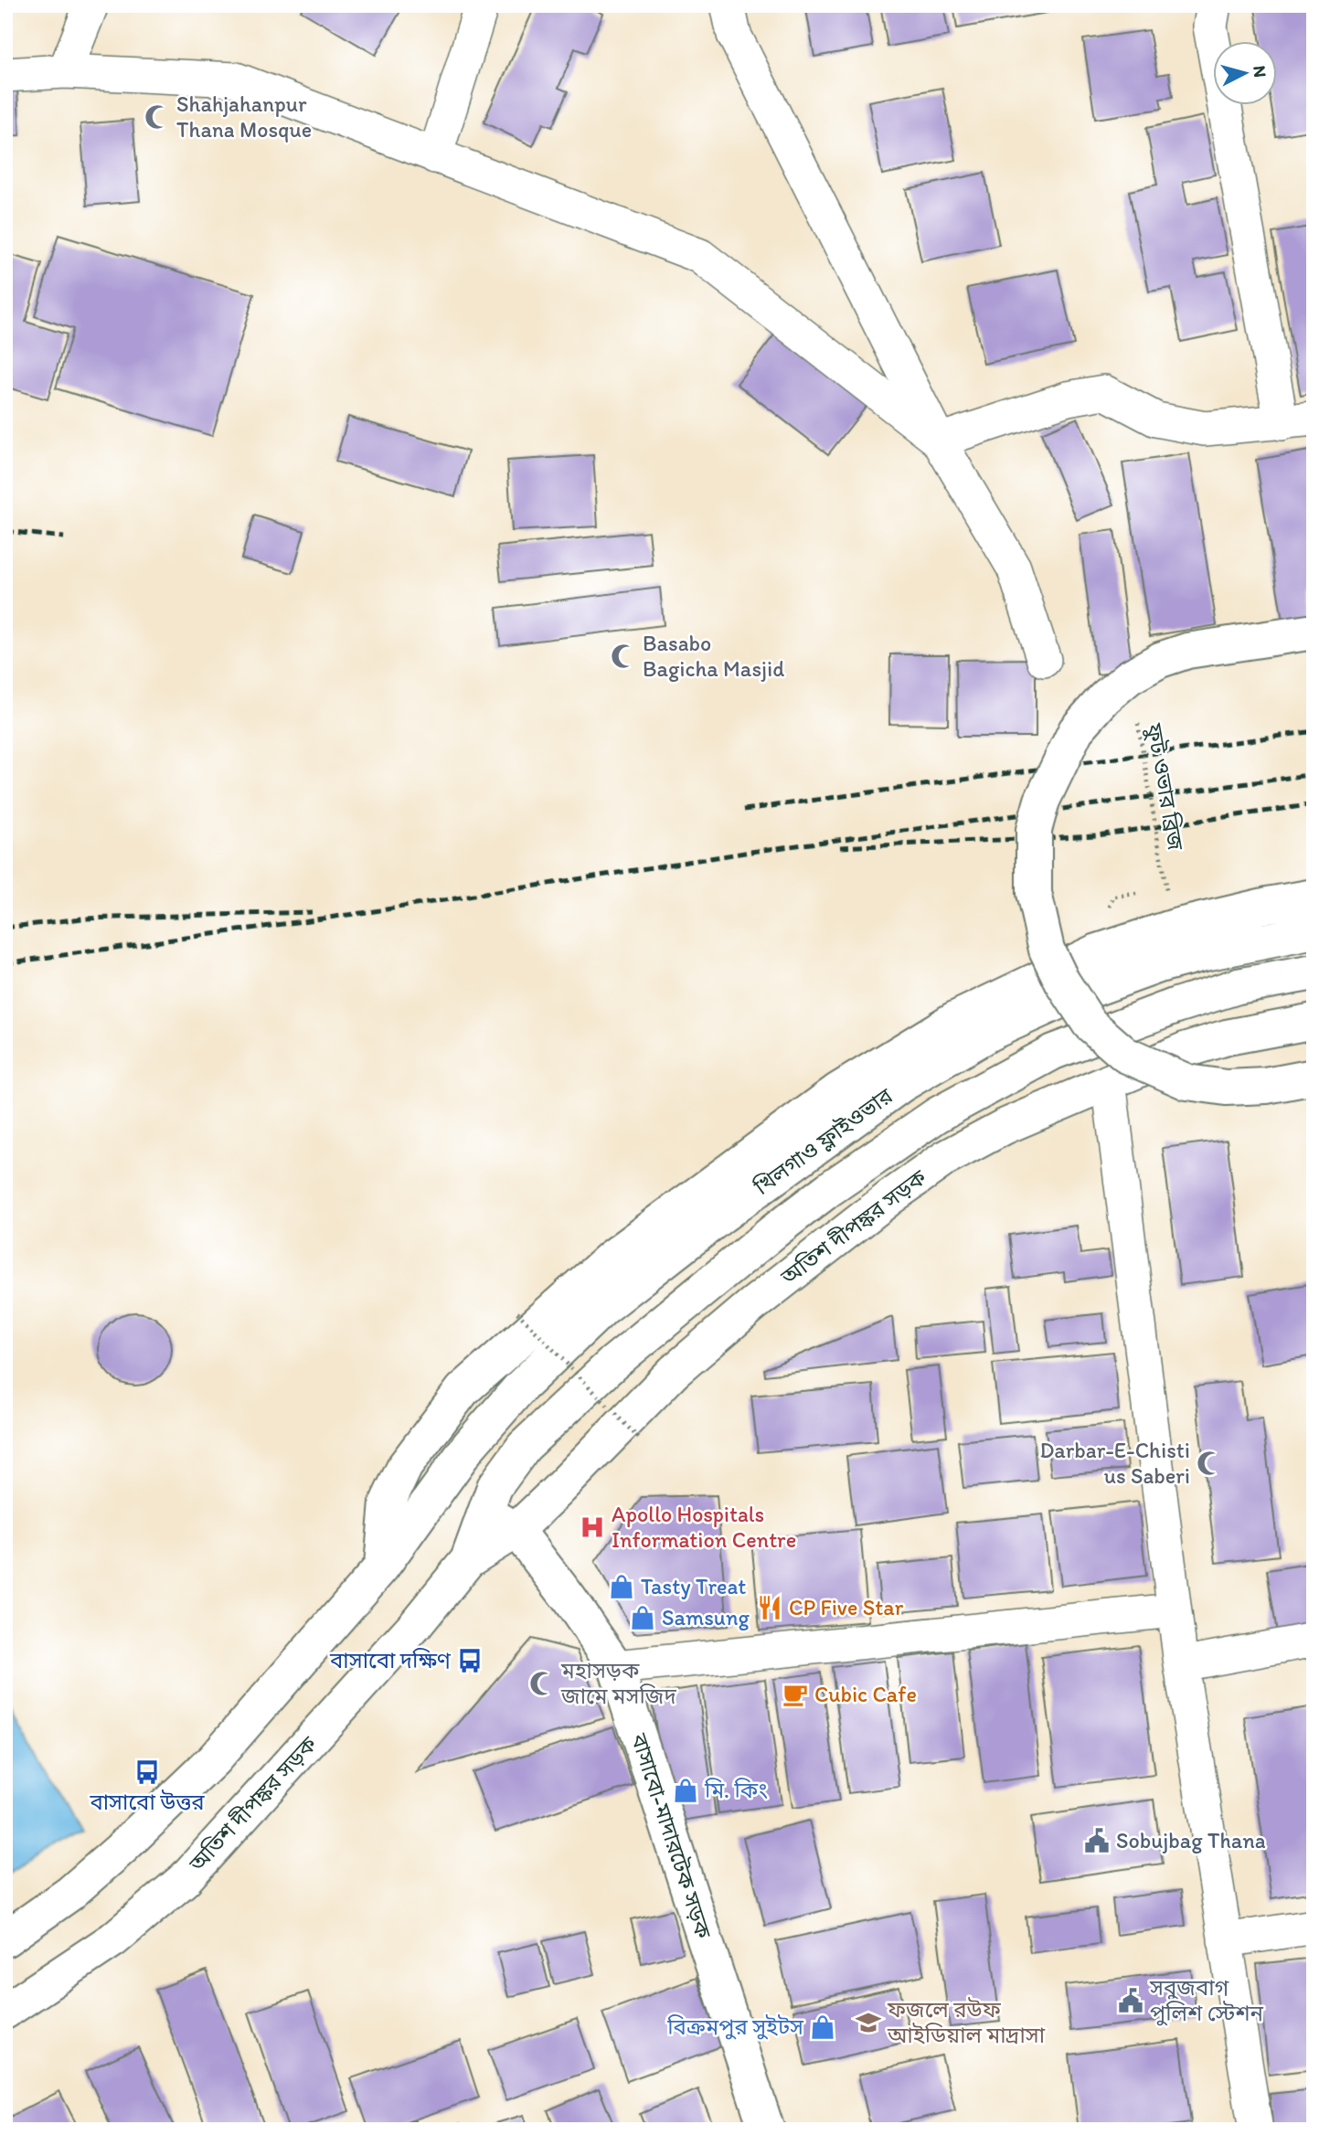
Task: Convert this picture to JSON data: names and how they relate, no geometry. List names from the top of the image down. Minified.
{"streets":{"main road":["খিলগাও ফ্লাইওভার","অতিশ দীপঙ্কর সড়ক","বাসাবো-মাদারটেক সড়ক"],"path":["ফুট ওভার ব্রিজ"]},"crossings":[["খিলগাও ফ্লাইওভার","অতিশ দীপঙ্কর সড়ক"],["অতিশ দীপঙ্কর সড়ক","বাসাবো-মাদারটেক সড়ক"]],"places":{"mosque":["Shahjahanpur Thana Mosque","Basabo Bagicha Masjid","Darbar-E-Chisti us Saberi","মহাসড়ক জামে মসজিদ"],"hospital":["Apollo Hospitals Information Centre"],"shop":["Tasty Treat","Samsung","মি. কিং","বিক্রমপুর সুইটস"],"restaurant":["CP Five Star"],"bus stop":["বাসাবো দক্ষিণ","বাসাবো উত্তর"],"cafe":["Cubic Cafe"],"public building":["Sobujbag Thana","সবুজবাগ পুলিশ স্টেশন"],"school or university":["ফজলে রউফ আইডিয়াল মাদ্রাসা"]},"north":"right"}
